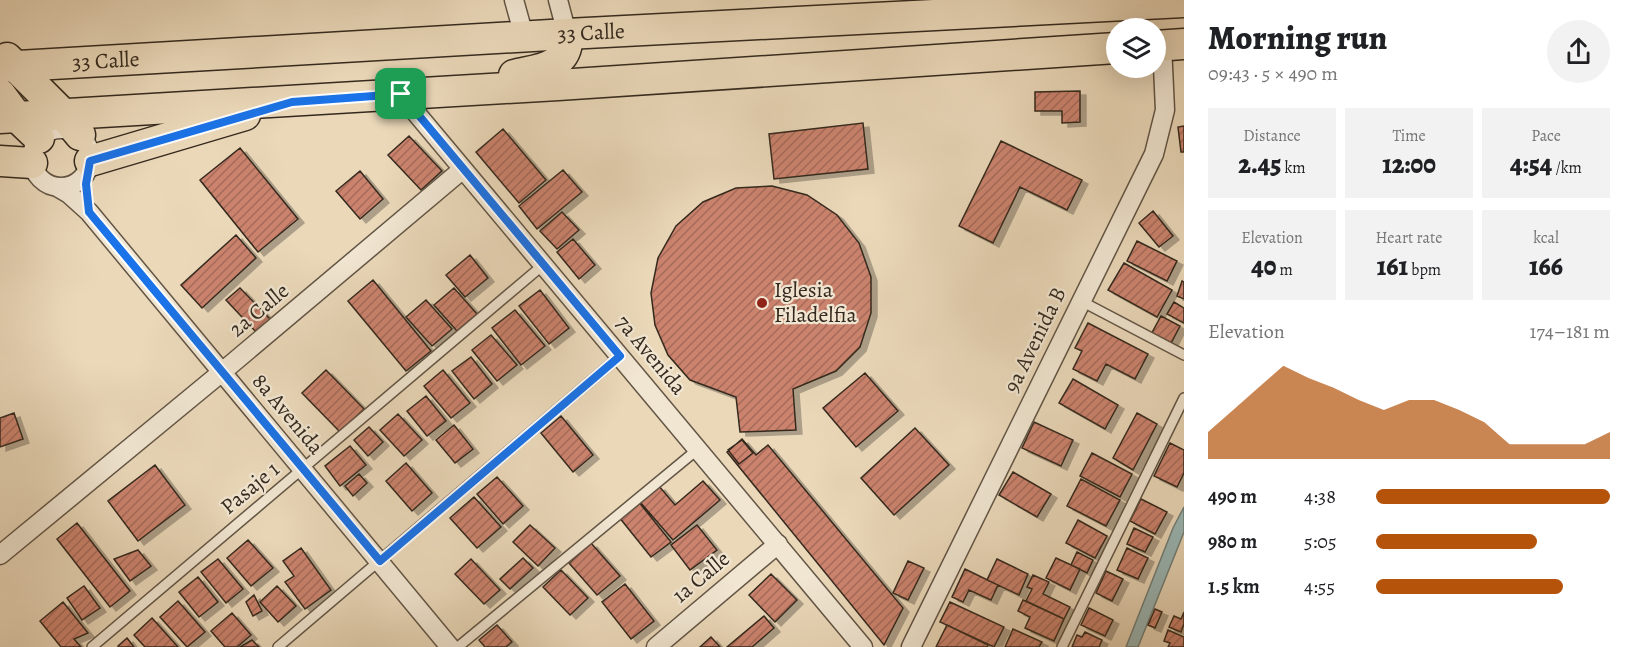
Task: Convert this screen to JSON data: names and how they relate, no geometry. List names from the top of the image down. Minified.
{"streets":{"main road":["33 Calle"],"street":["2a Calle","9a Avenida B","7a Avenida","8a Avenida","1a Calle"],"lane":["Pasaje 1"]},"crossings":[["2a Calle","7a Avenida"],["2a Calle","8a Avenida"],["7a Avenida","Pasaje 1"],["7a Avenida","1a Calle"],["8a Avenida","Pasaje 1"]],"places":["Iglesia Filadelfia"],"page":{"heading":["Morning run","09:43 · 5 × 490 m"],"stats":[["Distance","2.45 km"],["Time","12:00"],["Pace","4:54 /km"],["Elevation","40 m"],["Heart rate","161 bpm"],["kcal","166"]],"chart":["Elevation","174–181 m"],"list":[{"name":"490 m","note":"4:38"},{"name":"980 m","note":"5:05"},{"name":"1.5 km","note":"4:55"}]}}
